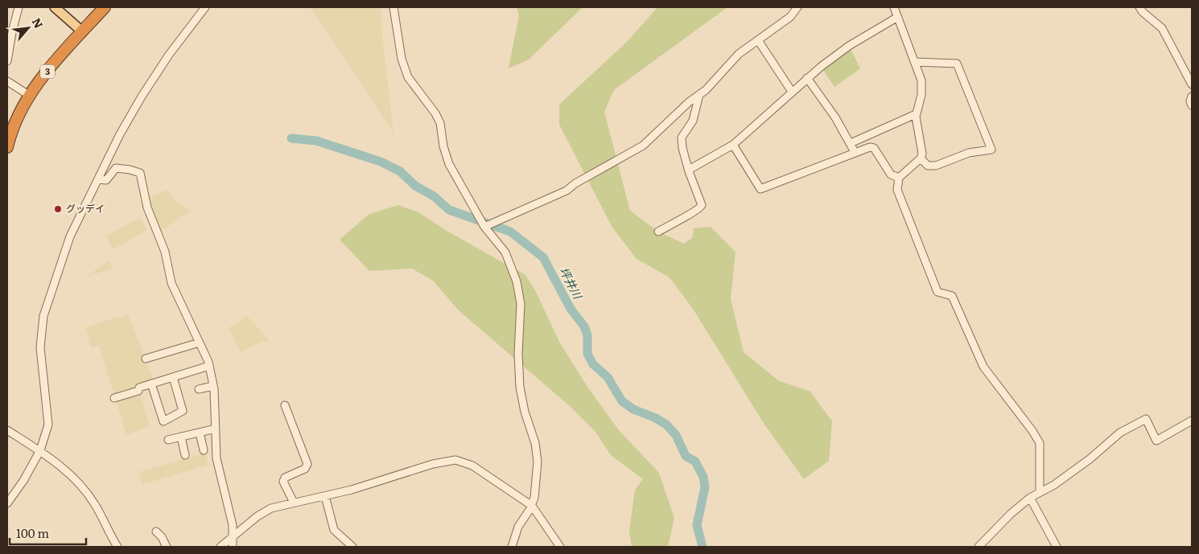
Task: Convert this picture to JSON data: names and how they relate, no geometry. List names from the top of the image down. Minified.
{"streets":{"highway":["3"]},"water":["坪井川"],"places":["グッデイ"],"scale_bar":"100 m","north":"top right"}
